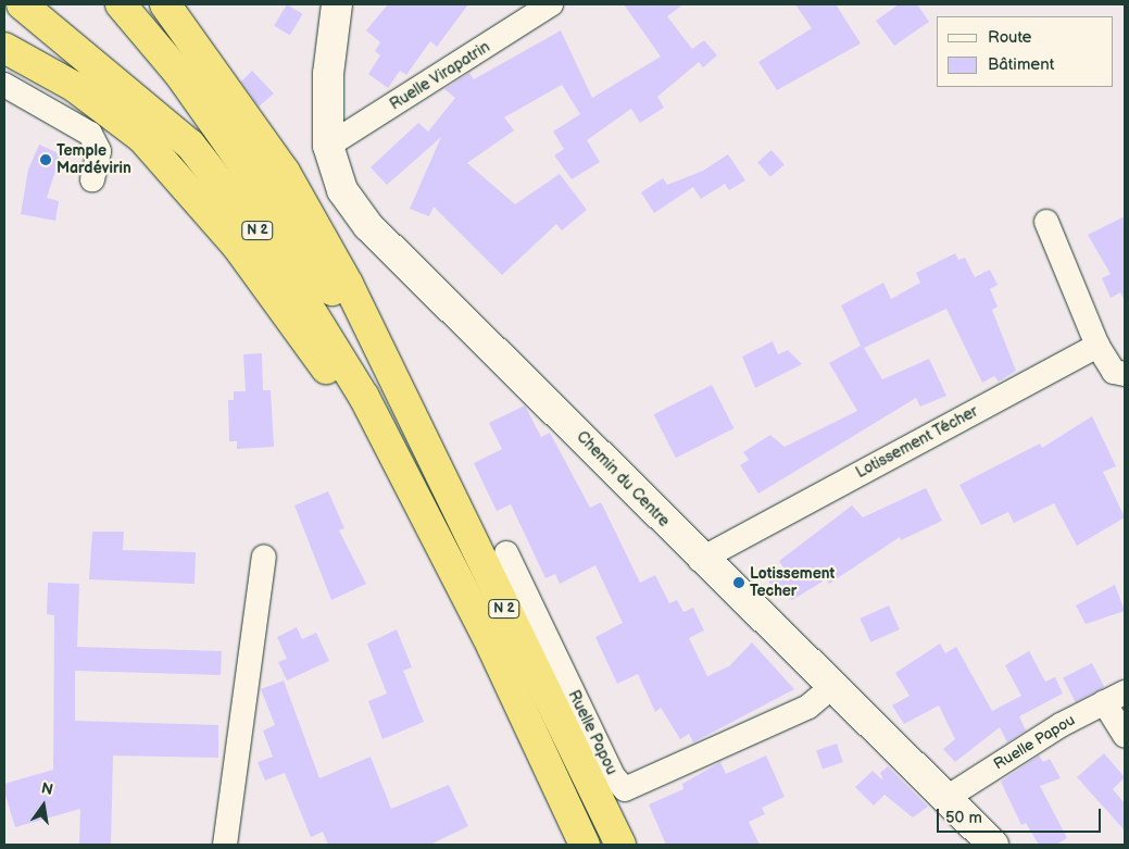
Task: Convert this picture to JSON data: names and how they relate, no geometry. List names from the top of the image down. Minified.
{"streets":{"highway":["N 2"],"street":["Ruelle Virapatrin","Lotissement Técher","Chemin du Centre","Ruelle Papou"]},"crossings":[["Ruelle Virapatrin","Chemin du Centre"],["Lotissement Técher","Chemin du Centre"],["Chemin du Centre","Ruelle Papou"]],"places":["Temple Mardévirin","Lotissement Techer"],"legend":["Route","Bâtiment"],"scale_bar":"50 m","north":"top"}
